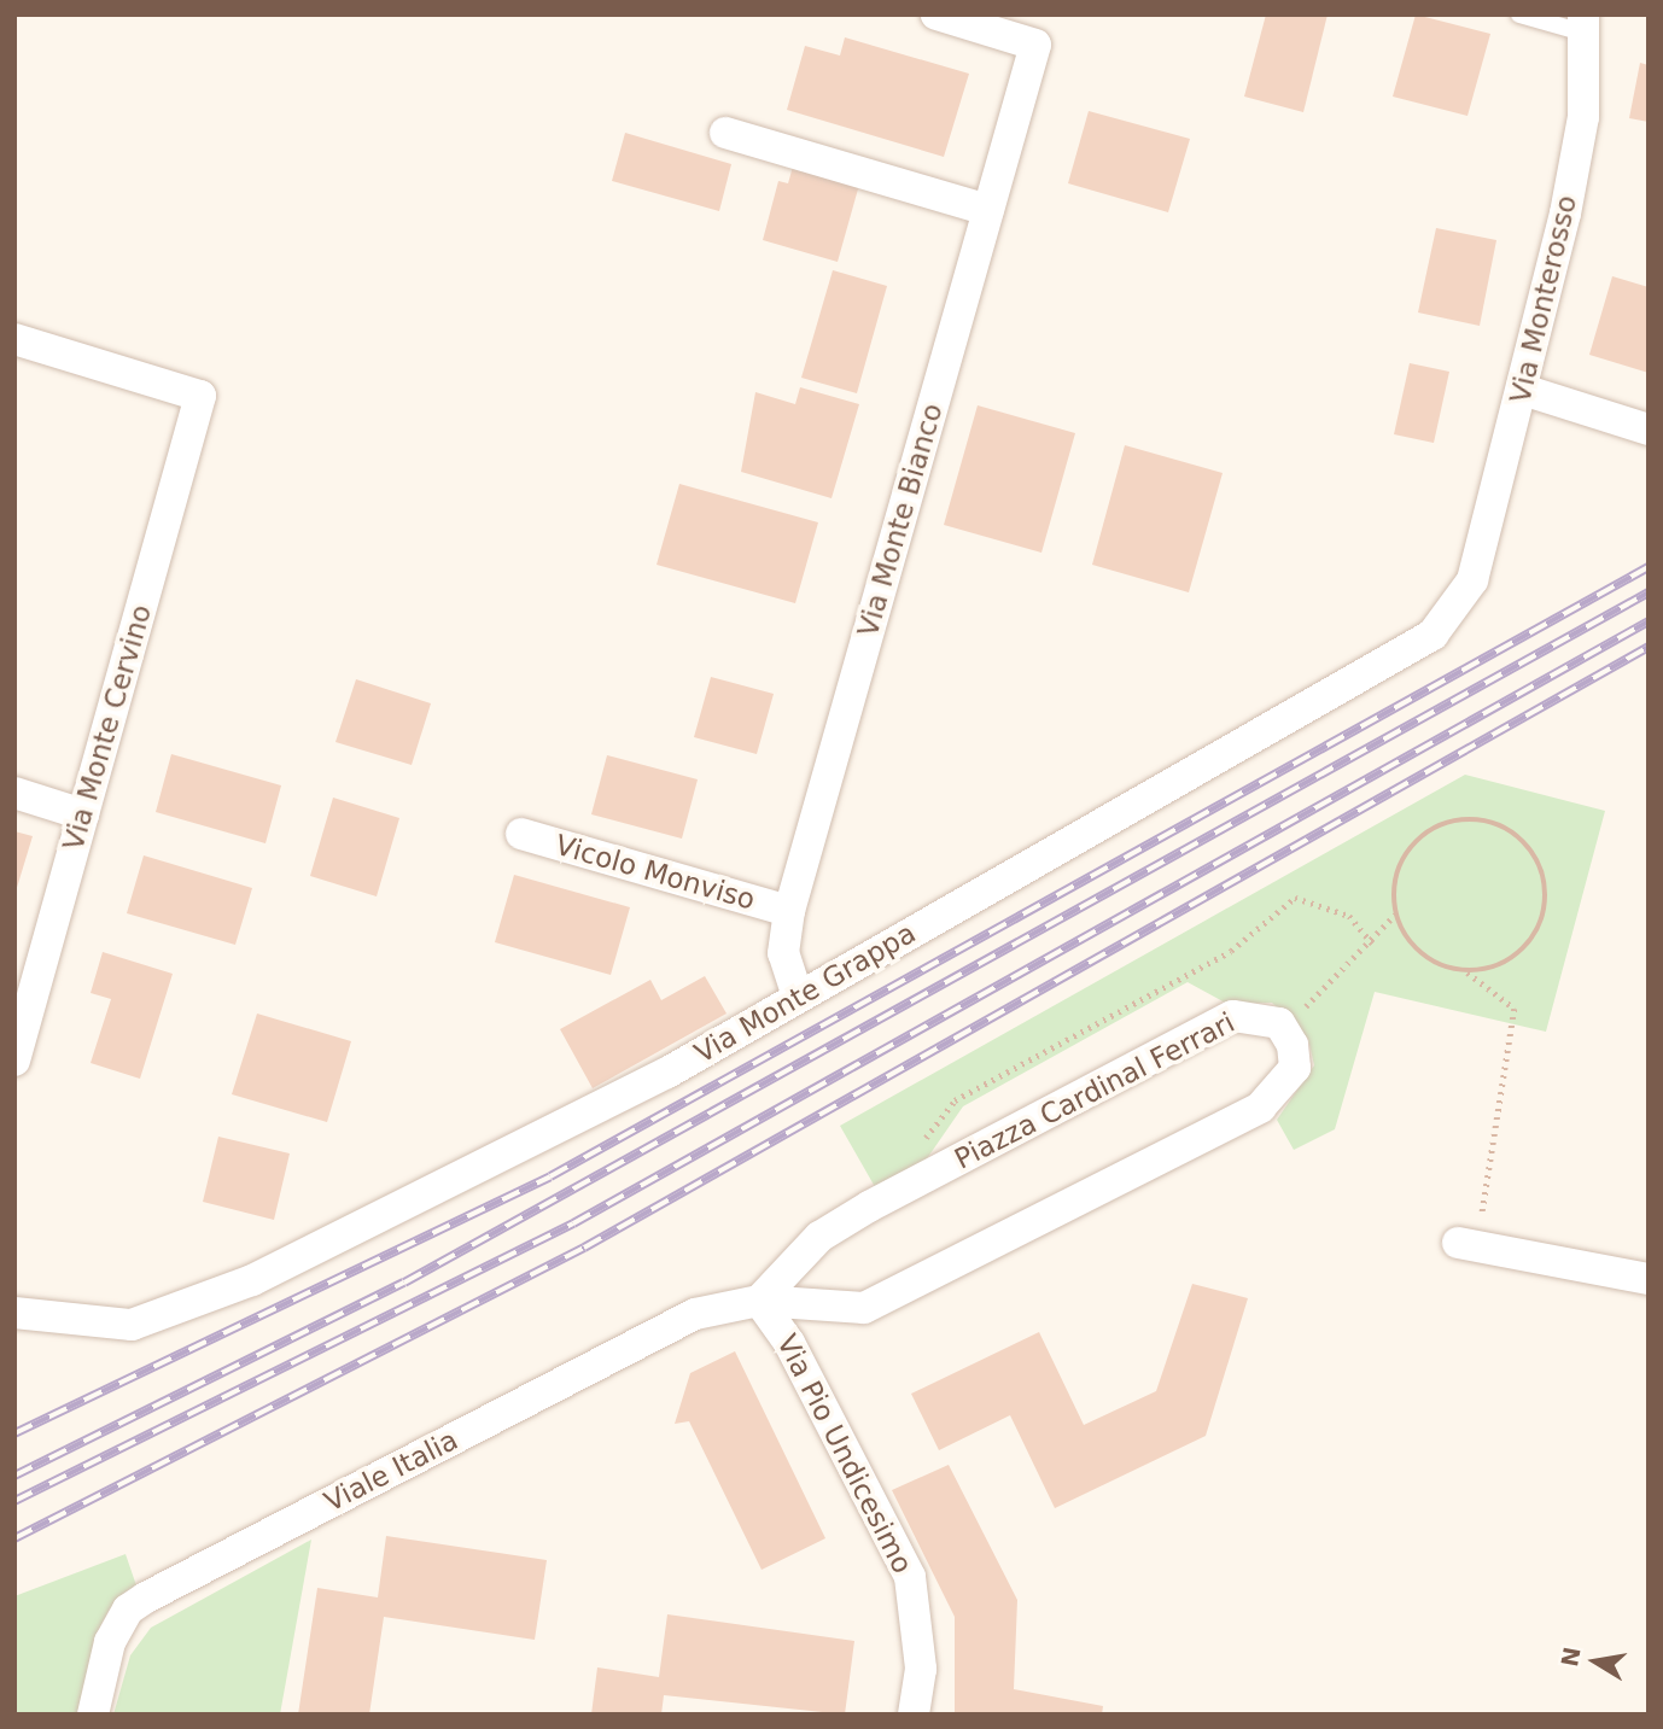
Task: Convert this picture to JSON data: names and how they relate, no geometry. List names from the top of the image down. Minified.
{"streets":{"street":["Via Monterosso","Via Monte Bianco","Via Monte Cervino","Vicolo Monviso","Via Monte Grappa","Piazza Cardinal Ferrari","Via Pio Undicesimo","Viale Italia"]},"crossings":[["Via Monterosso","Via Monte Grappa"],["Via Monte Bianco","Vicolo Monviso"],["Via Monte Bianco","Via Monte Grappa"],["Piazza Cardinal Ferrari","Via Pio Undicesimo"],["Piazza Cardinal Ferrari","Viale Italia"],["Via Pio Undicesimo","Viale Italia"]],"north":"left"}
